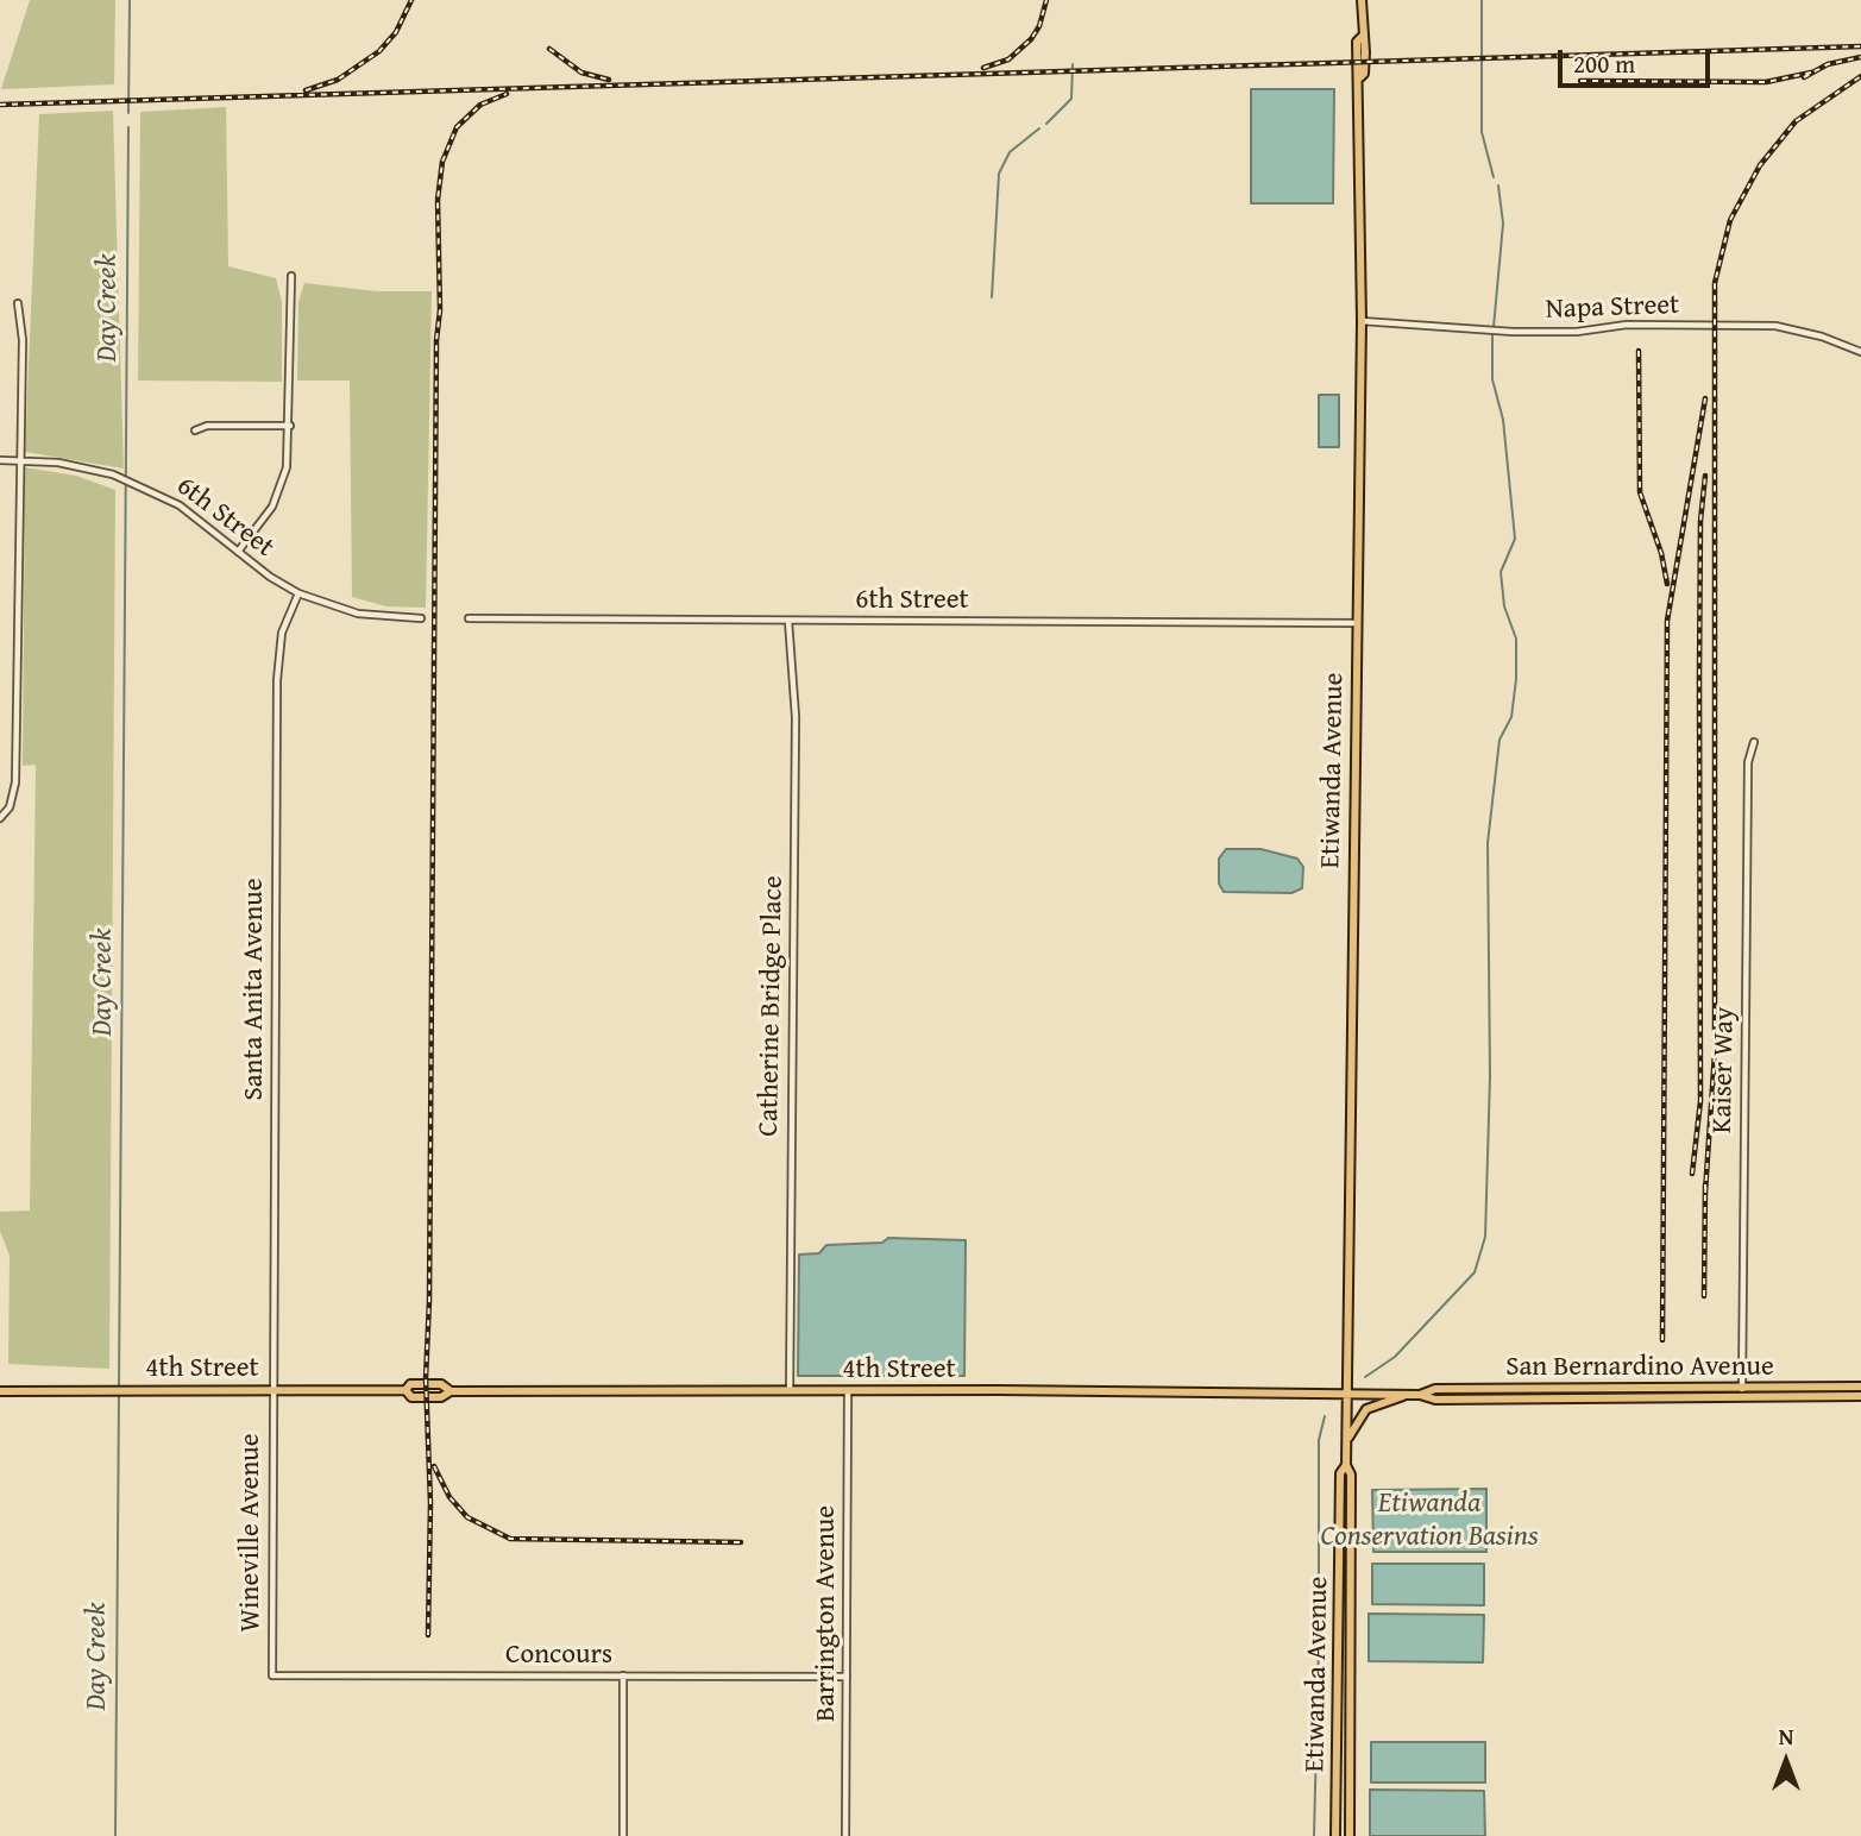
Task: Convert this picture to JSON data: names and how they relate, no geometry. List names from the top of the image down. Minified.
{"streets":{"main road":["Etiwanda Avenue","San Bernardino Avenue","4th Street"],"street":["Napa Street","6th Street","Santa Anita Avenue","Catherine Bridge Place","Kaiser Way","Wineville Avenue","Barrington Avenue","Concours"]},"crossings":[["Napa Street","Etiwanda Avenue"],["6th Street","Etiwanda Avenue"],["6th Street","Santa Anita Avenue"],["6th Street","Catherine Bridge Place"],["Etiwanda Avenue","San Bernardino Avenue"],["Etiwanda Avenue","4th Street"],["Santa Anita Avenue","4th Street"],["Santa Anita Avenue","Wineville Avenue"],["Catherine Bridge Place","4th Street"],["Kaiser Way","San Bernardino Avenue"],["San Bernardino Avenue","4th Street"],["4th Street","Wineville Avenue"],["4th Street","Barrington Avenue"],["Wineville Avenue","Concours"],["Barrington Avenue","Concours"]],"water":["Day Creek","Etiwanda Conservation Basins"],"scale_bar":"200 m","north":"top"}
